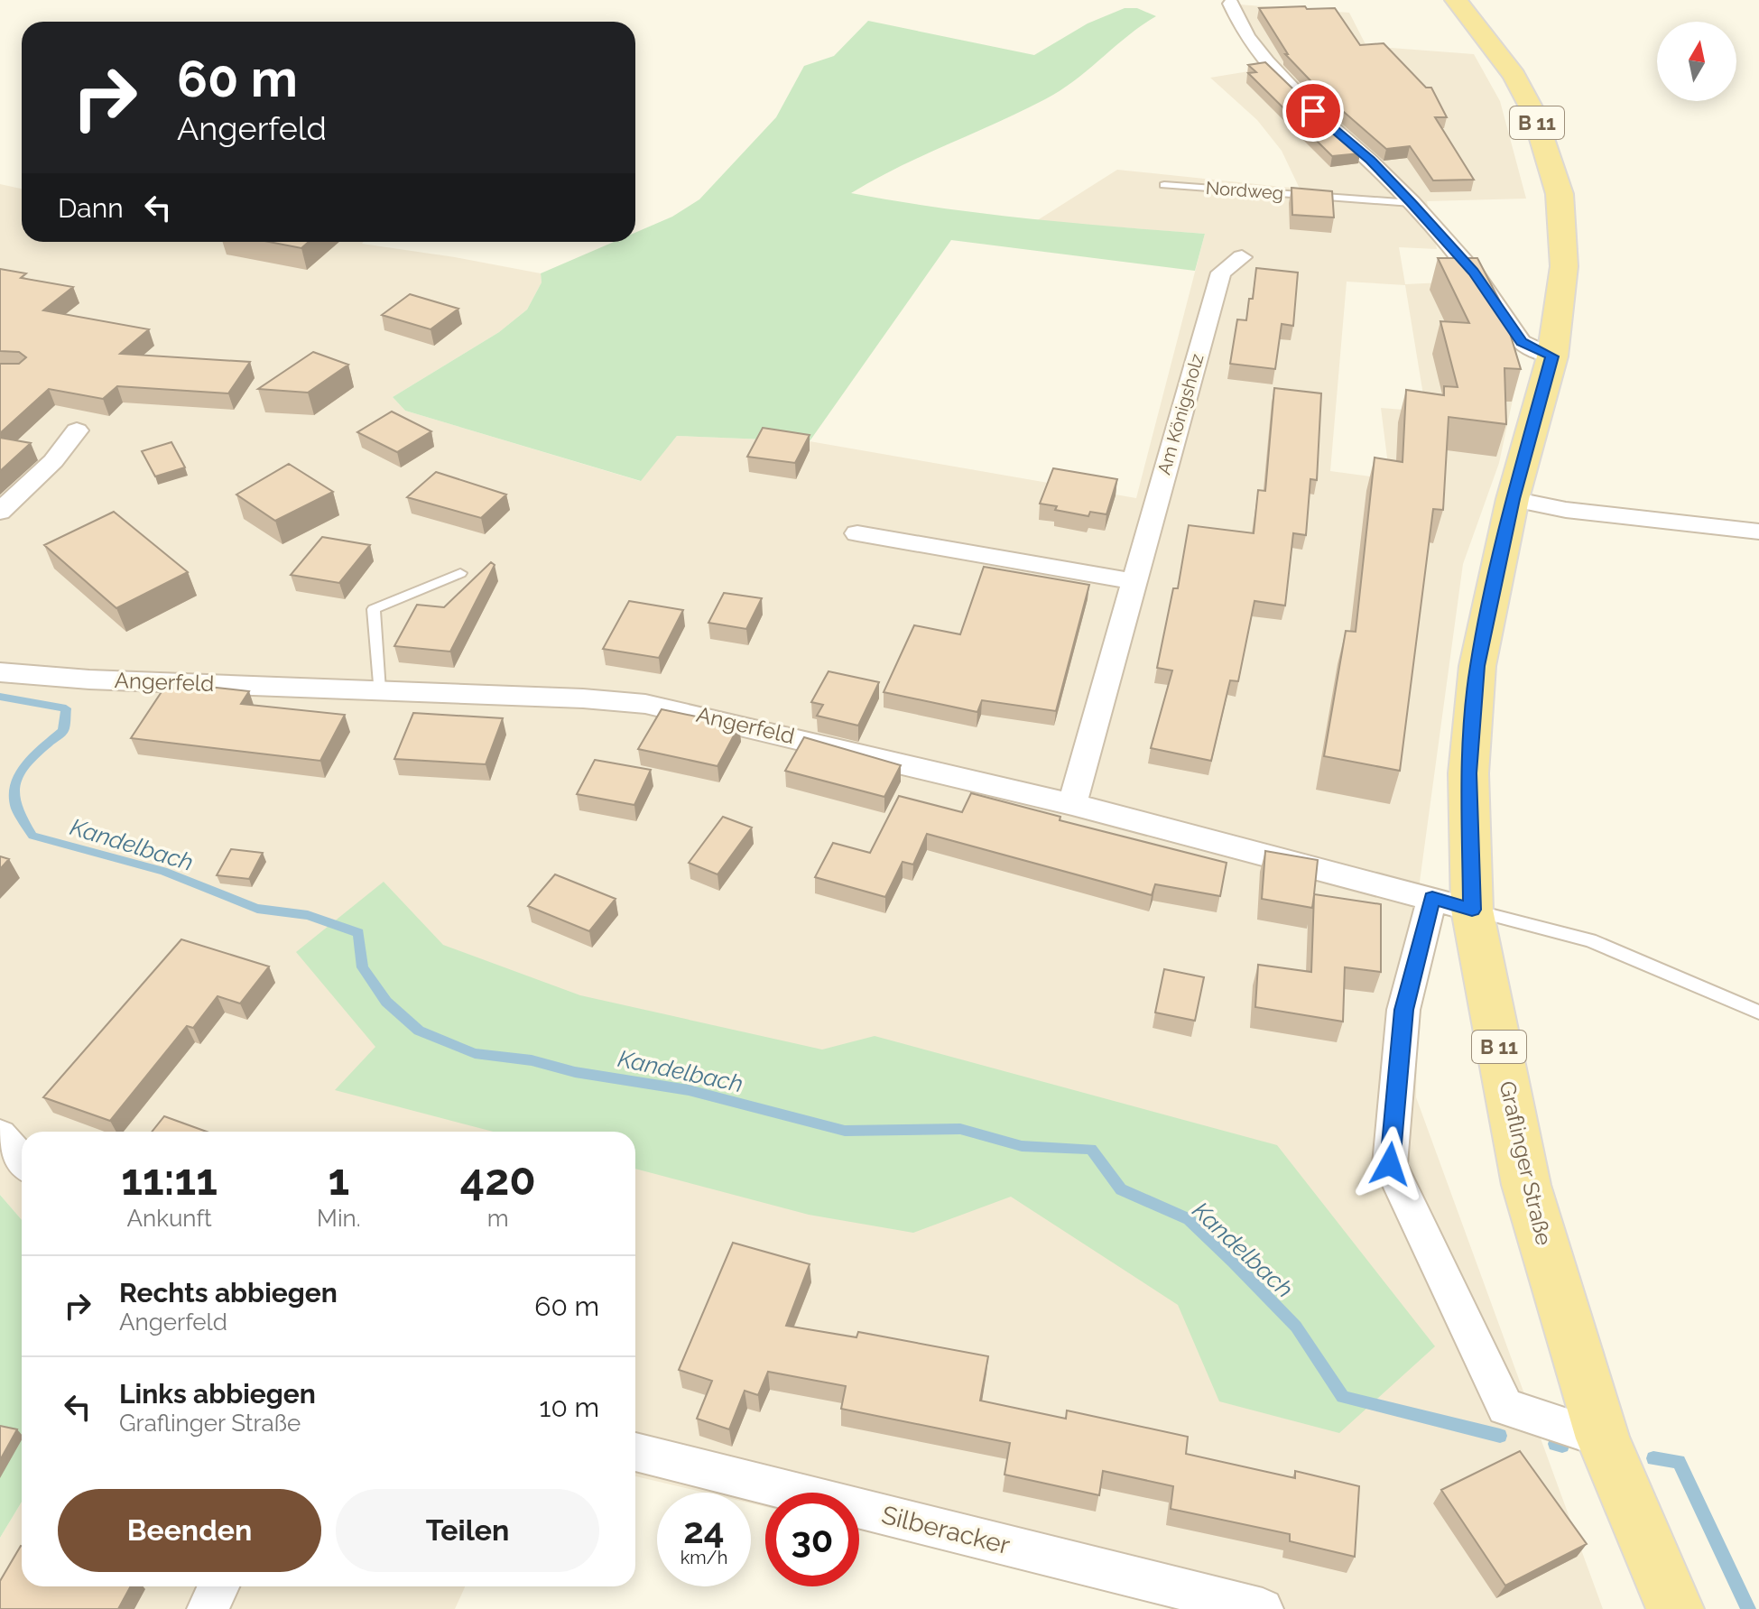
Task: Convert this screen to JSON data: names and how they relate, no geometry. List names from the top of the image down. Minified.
{"streets":{"main road":["B 11","Graflinger Straße"],"street":["Am Königsholz","Angerfeld","Silberacker"],"lane":["Nordweg"]},"crossings":[["Am Königsholz","Angerfeld"],["Angerfeld","Graflinger Straße"]],"water":["Kandelbach"],"north":"top","page":{"turn":["60 m","Angerfeld"],"then":"Dann","eta":["11:11","Ankunft","1","Min.","420","m"],"list":[{"name":"Rechts abbiegen","note":"Angerfeld","value":"60 m"},{"name":"Links abbiegen","note":"Graflinger Straße","value":"10 m"}],"buttons":["Beenden","Teilen"],"speed":"24 km/h","limit":"30"}}
